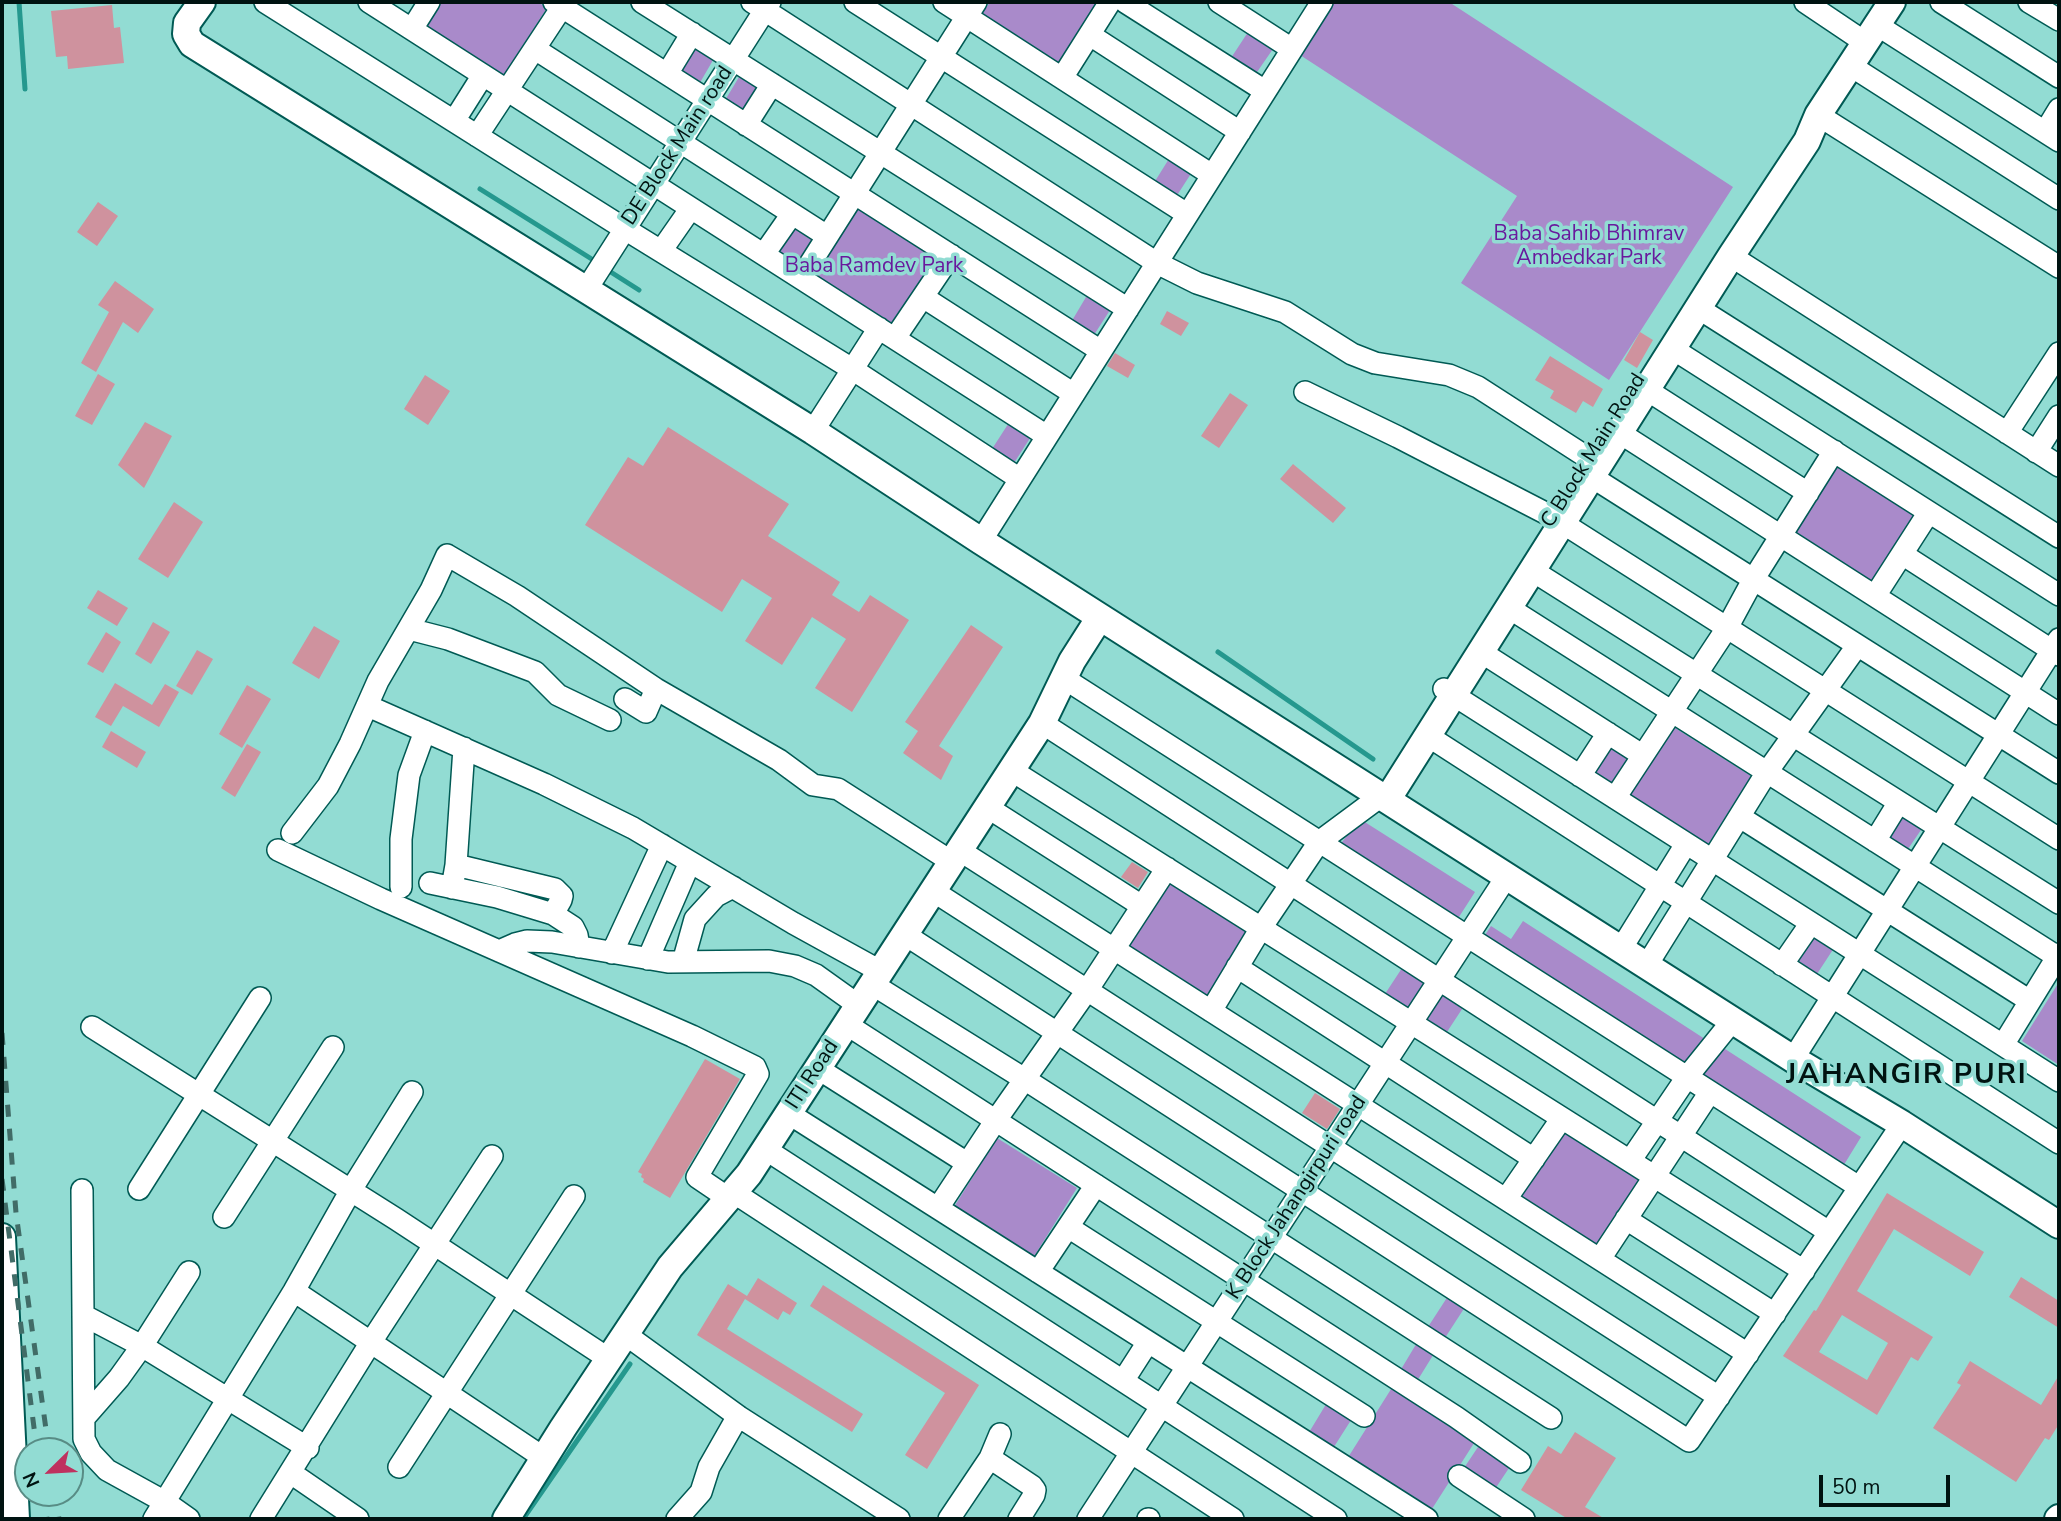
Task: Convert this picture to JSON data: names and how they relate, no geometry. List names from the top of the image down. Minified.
{"streets":{"street":["DE Block Main road","C Block Main Road","ITI Road","K Block Jahangirpuri road"]},"districts":["JAHANGIR PURI"],"parks":["Baba Sahib Bhimrav Ambedkar Park","Baba Ramdev Park"],"scale_bar":"50 m","north":"bottom left"}
